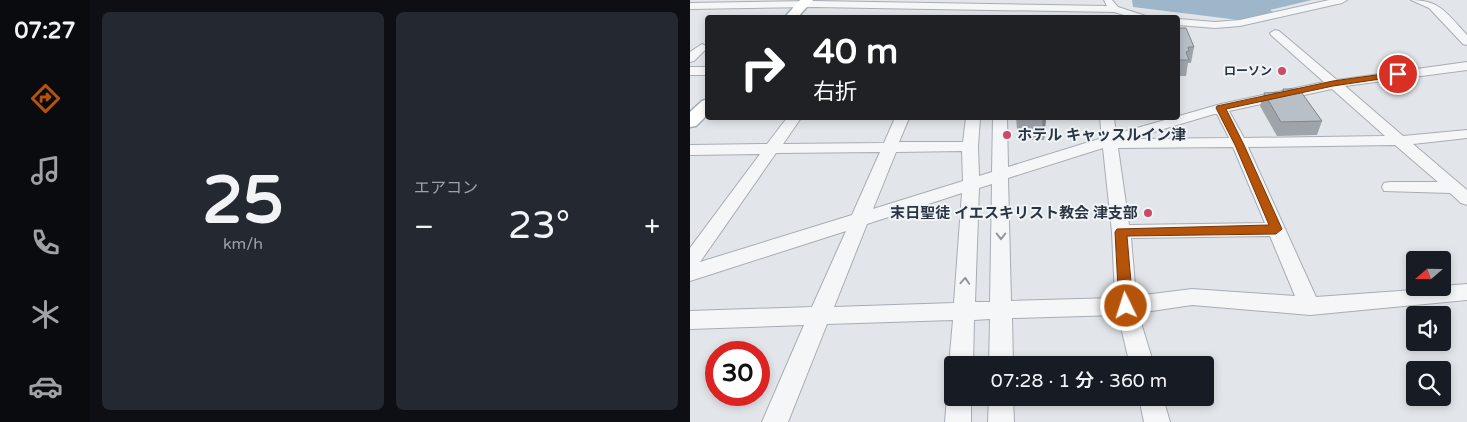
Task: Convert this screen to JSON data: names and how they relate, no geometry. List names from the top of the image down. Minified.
{"places":["ローソン","ホテル キャッスルイン津","末日聖徒 イエスキリスト教会 津支部"],"north":"left","page":{"tabs":"07:27","tile":[["25","km/h"],"エアコン"],"turn":["40 m","右折"],"heat":["−","23°","+"],"limit":"30","trip":"07:28 · 1 分 · 360 m"}}
